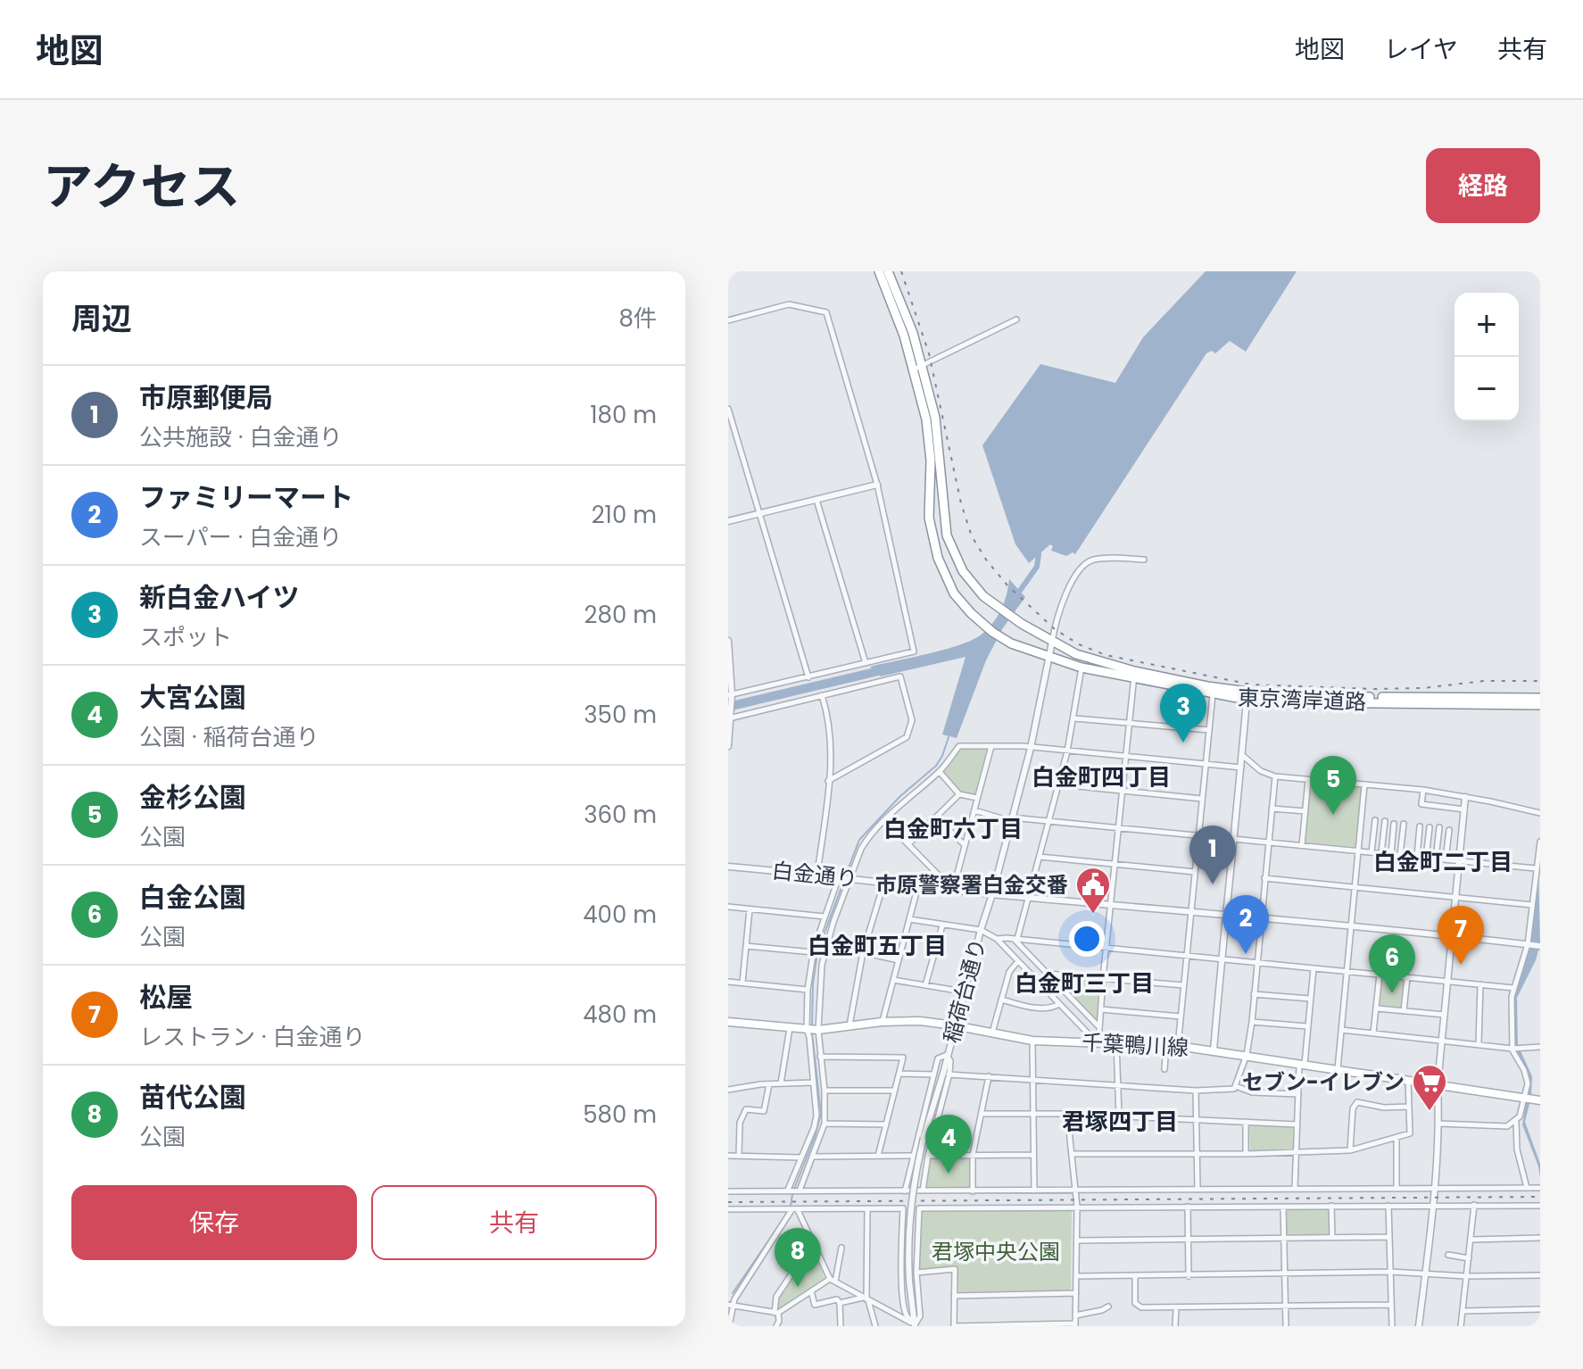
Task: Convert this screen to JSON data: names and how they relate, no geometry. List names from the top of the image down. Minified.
{"streets":{"highway":["東京湾岸道路"],"main road":["千葉鴨川線"],"street":["白金通り","稲荷台通り"]},"crossings":[["東京湾岸道路","稲荷台通り"],["白金通り","稲荷台通り"],["稲荷台通り","千葉鴨川線"]],"districts":["白金町四丁目","白金町六丁目","白金町二丁目","白金町五丁目","白金町三丁目","君塚四丁目"],"parks":["君塚中央公園"],"places":{"public building":["市原警察署白金交番"],"supermarket":["セブン-イレブン"]},"page":{"header":"地図","nav":["地図","レイヤ","共有"],"title":"アクセス","buttons":["経路",["保存","共有"]],"heading":["周辺","8件"],"map_buttons":["+","−"],"list":[{"mark":"1","name":"市原郵便局","note":"公共施設 · 白金通り","value":"180 m"},{"mark":"2","name":"ファミリーマート","note":"スーパー · 白金通り","value":"210 m"},{"mark":"3","name":"新白金ハイツ","note":"スポット","value":"280 m"},{"mark":"4","name":"大宮公園","note":"公園 · 稲荷台通り","value":"350 m"},{"mark":"5","name":"金杉公園","note":"公園","value":"360 m"},{"mark":"6","name":"白金公園","note":"公園","value":"400 m"},{"mark":"7","name":"松屋","note":"レストラン · 白金通り","value":"480 m"},{"mark":"8","name":"苗代公園","note":"公園","value":"580 m"}],"pins":["3","5","1","2","7","6","4","8"]}}
